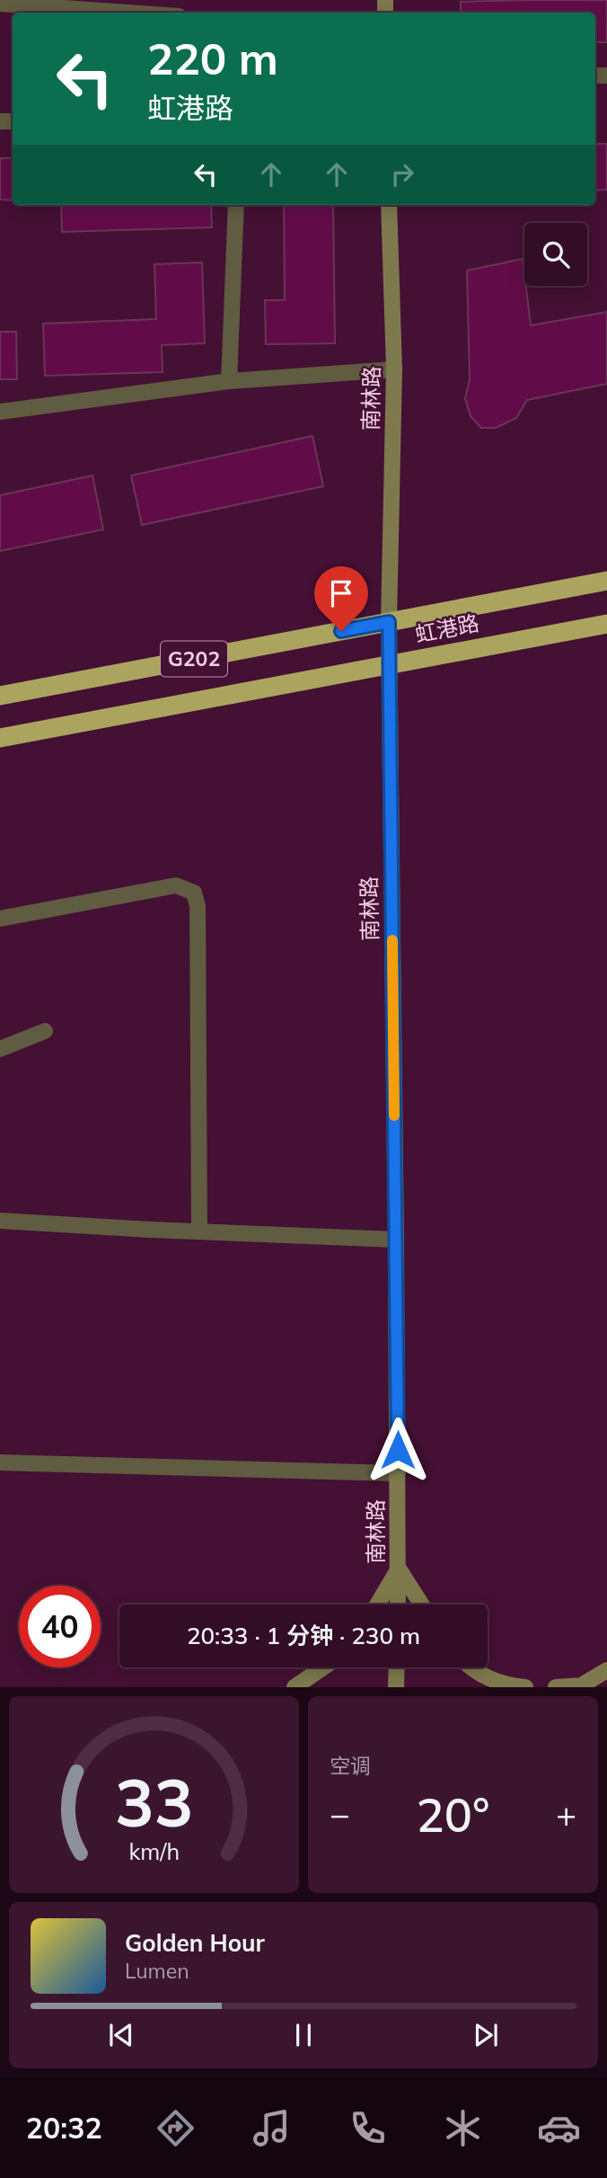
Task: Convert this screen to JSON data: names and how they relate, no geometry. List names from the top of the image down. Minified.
{"streets":{"highway":["虹港路","G202"],"street":["南林路"]},"crossings":[["南林路","虹港路"]],"page":{"turn":["220 m","虹港路"],"limit":"40","trip":"20:33 · 1 分钟 · 230 m","tile":"空调","heat":["−","20°","+"],"song":["Golden Hour","Lumen"],"tabs":"20:32","gauge":["33","km/h"]}}
